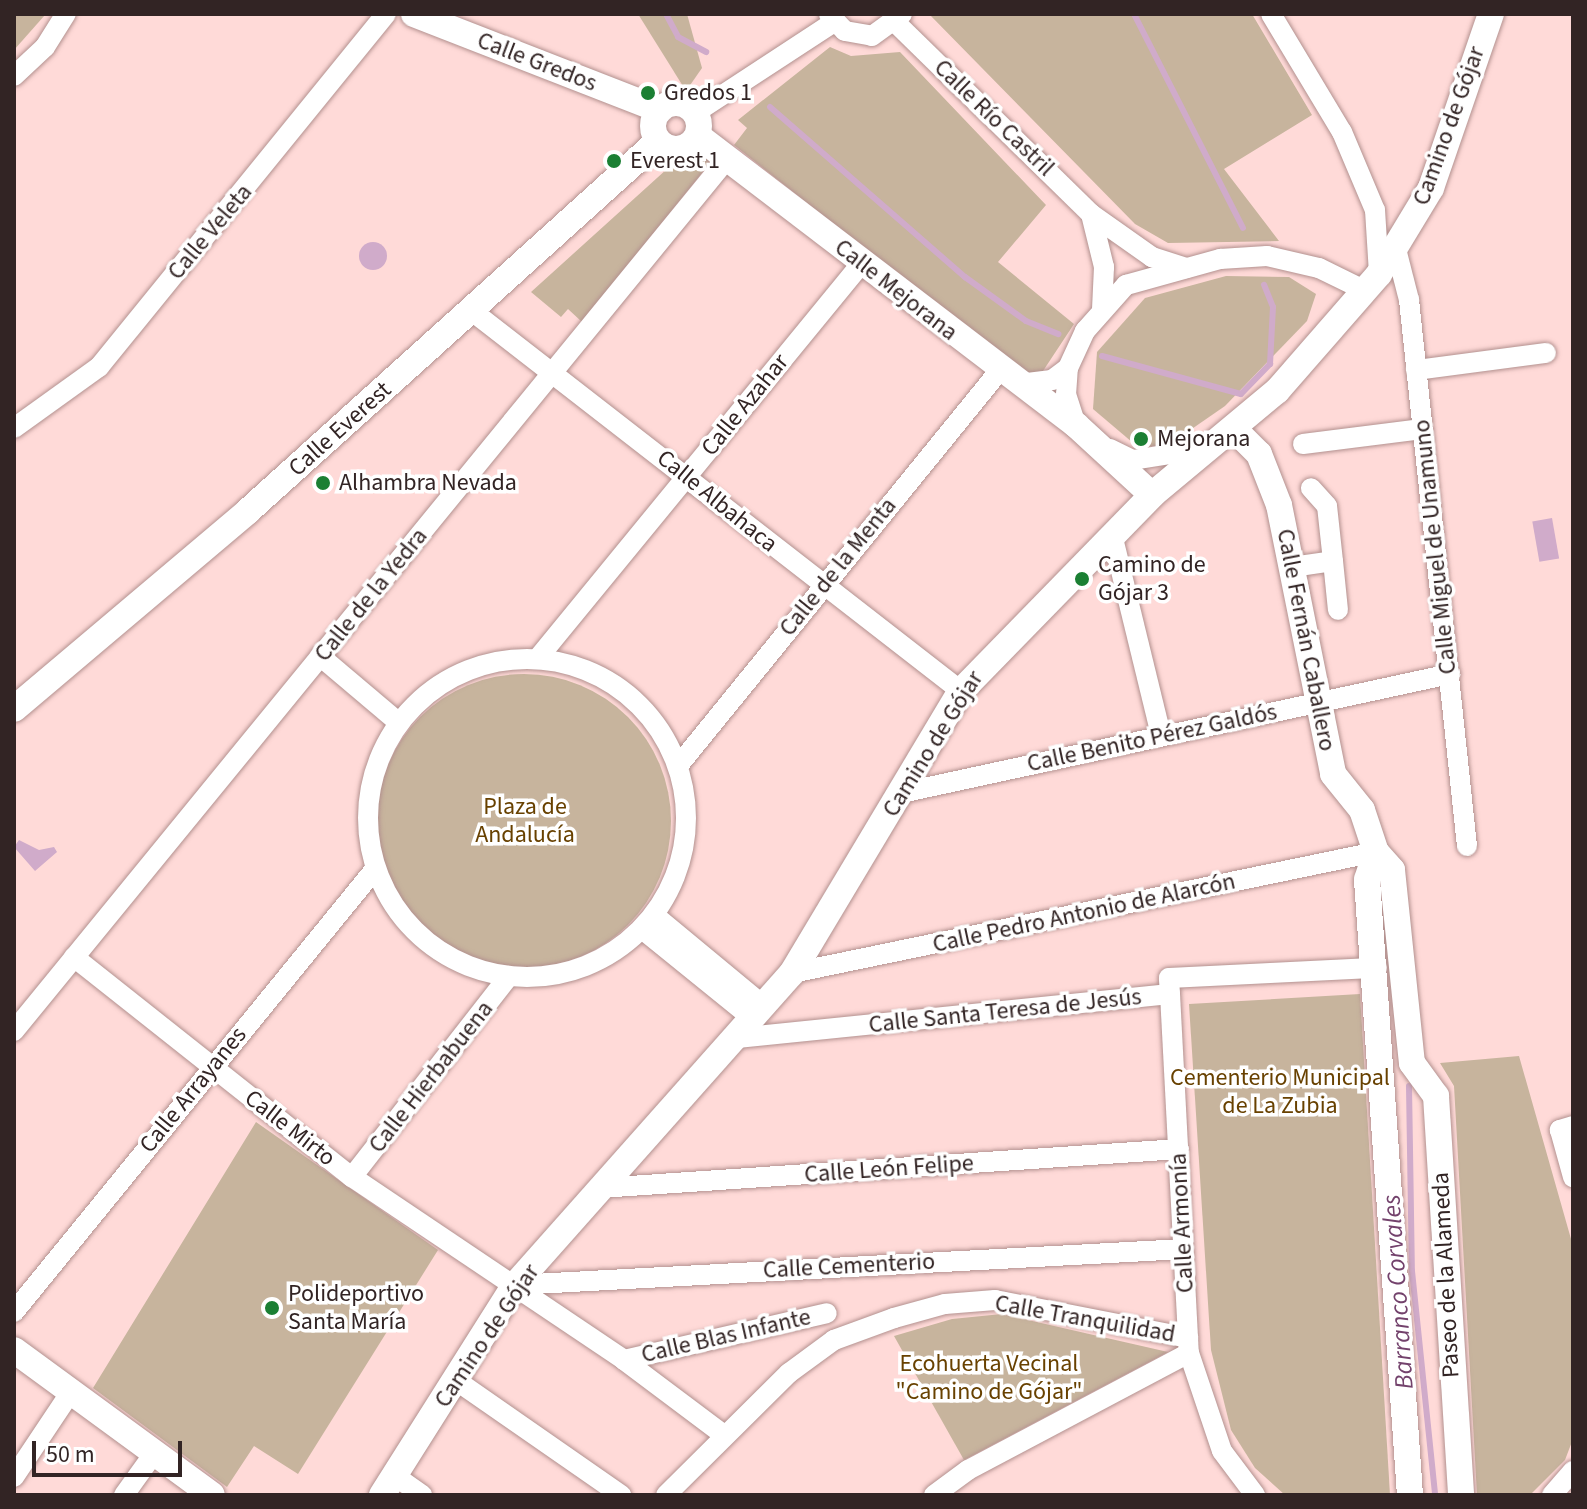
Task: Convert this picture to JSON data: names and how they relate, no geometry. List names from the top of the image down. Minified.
{"streets":{"street":["Calle Gredos","Calle Río Castril","Camino de Gójar","Calle Veleta","Calle Mejorana","Calle Azahar","Calle Everest","Calle Albahaca","Calle Miguel de Unamuno","Calle de la Menta","Calle de la Yedra","Calle Fernán Caballero","Calle Benito Pérez Galdós","Calle Pedro Antonio de Alarcón","Calle Santa Teresa de Jesús","Calle Hierbabuena","Calle Arrayanes","Calle Mirto","Calle León Felipe","Calle Armonía","Calle Cementerio","Paseo de la Alameda","Calle Tranquilidad","Calle Blas Infante"]},"crossings":[["Calle Gredos","Calle Mejorana"],["Calle Gredos","Calle Everest"],["Camino de Gójar","Calle Mejorana"],["Camino de Gójar","Calle Albahaca"],["Camino de Gójar","Calle Miguel de Unamuno"],["Camino de Gójar","Calle Fernán Caballero"],["Camino de Gójar","Calle Benito Pérez Galdós"],["Camino de Gójar","Calle Pedro Antonio de Alarcón"],["Camino de Gójar","Calle Santa Teresa de Jesús"],["Camino de Gójar","Calle Mirto"],["Camino de Gójar","Calle León Felipe"],["Camino de Gójar","Calle Cementerio"],["Camino de Gójar","Calle Blas Infante"],["Calle Mejorana","Calle Azahar"],["Calle Mejorana","Calle Everest"],["Calle Mejorana","Calle de la Menta"],["Calle Mejorana","Calle de la Yedra"],["Calle Azahar","Calle Albahaca"],["Calle Everest","Calle Albahaca"],["Calle Albahaca","Calle de la Menta"],["Calle Albahaca","Calle de la Yedra"],["Calle Miguel de Unamuno","Calle Benito Pérez Galdós"],["Calle de la Yedra","Calle Mirto"],["Calle Fernán Caballero","Calle Benito Pérez Galdós"],["Calle Fernán Caballero","Calle Pedro Antonio de Alarcón"],["Calle Fernán Caballero","Calle Santa Teresa de Jesús"],["Calle Fernán Caballero","Paseo de la Alameda"],["Calle Santa Teresa de Jesús","Calle Armonía"],["Calle Santa Teresa de Jesús","Paseo de la Alameda"],["Calle Hierbabuena","Calle Mirto"],["Calle Arrayanes","Calle Mirto"],["Calle Mirto","Calle Cementerio"],["Calle Mirto","Calle Blas Infante"],["Calle León Felipe","Calle Armonía"],["Calle Armonía","Calle Cementerio"],["Calle Armonía","Calle Tranquilidad"],["Calle Cementerio","Calle Blas Infante"],["Calle Tranquilidad","Calle Blas Infante"]],"water":["Barranco Corvales"],"parks":["Plaza de Andalucía","Cementerio Municipal de La Zubia","Ecohuerta Vecinal \"Camino de Gójar\""],"places":["Gredos 1","Everest 1","Mejorana","Alhambra Nevada","Camino de Gójar 3","Polideportivo Santa María"],"scale_bar":"50 m"}
